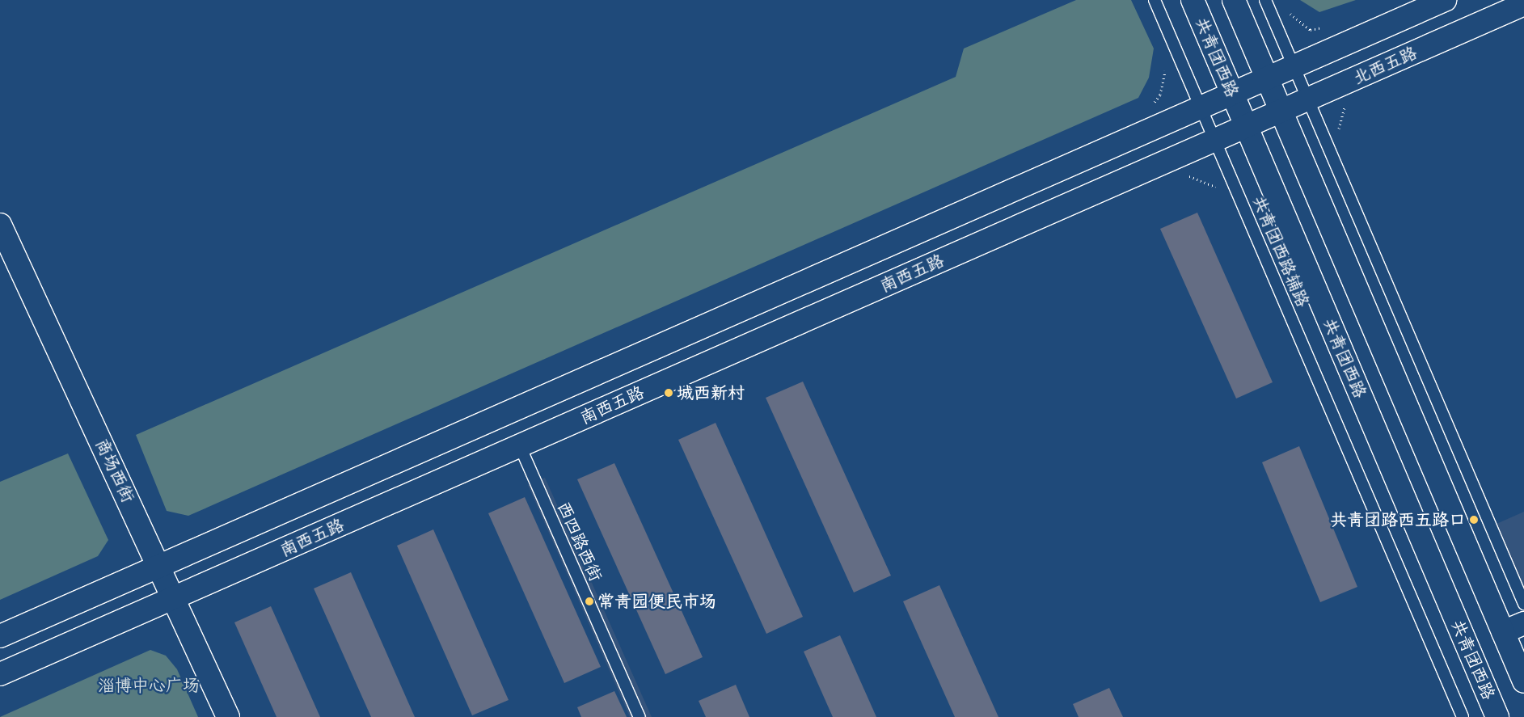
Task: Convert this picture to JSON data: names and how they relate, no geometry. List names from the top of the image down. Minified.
{"streets":{"street":["共青团西路","北西五路","南西五路","商场西街"],"lane":["共青团西路辅路","西四路西街"]},"crossings":[["共青团西路","北西五路"],["共青团西路","南西五路"],["北西五路","南西五路"],["共青团西路辅路","南西五路"],["南西五路","商场西街"],["南西五路","西四路西街"]],"parks":["淄博中心广场"],"places":["城西新村","共青团路西五路口","常青园便民市场"]}
